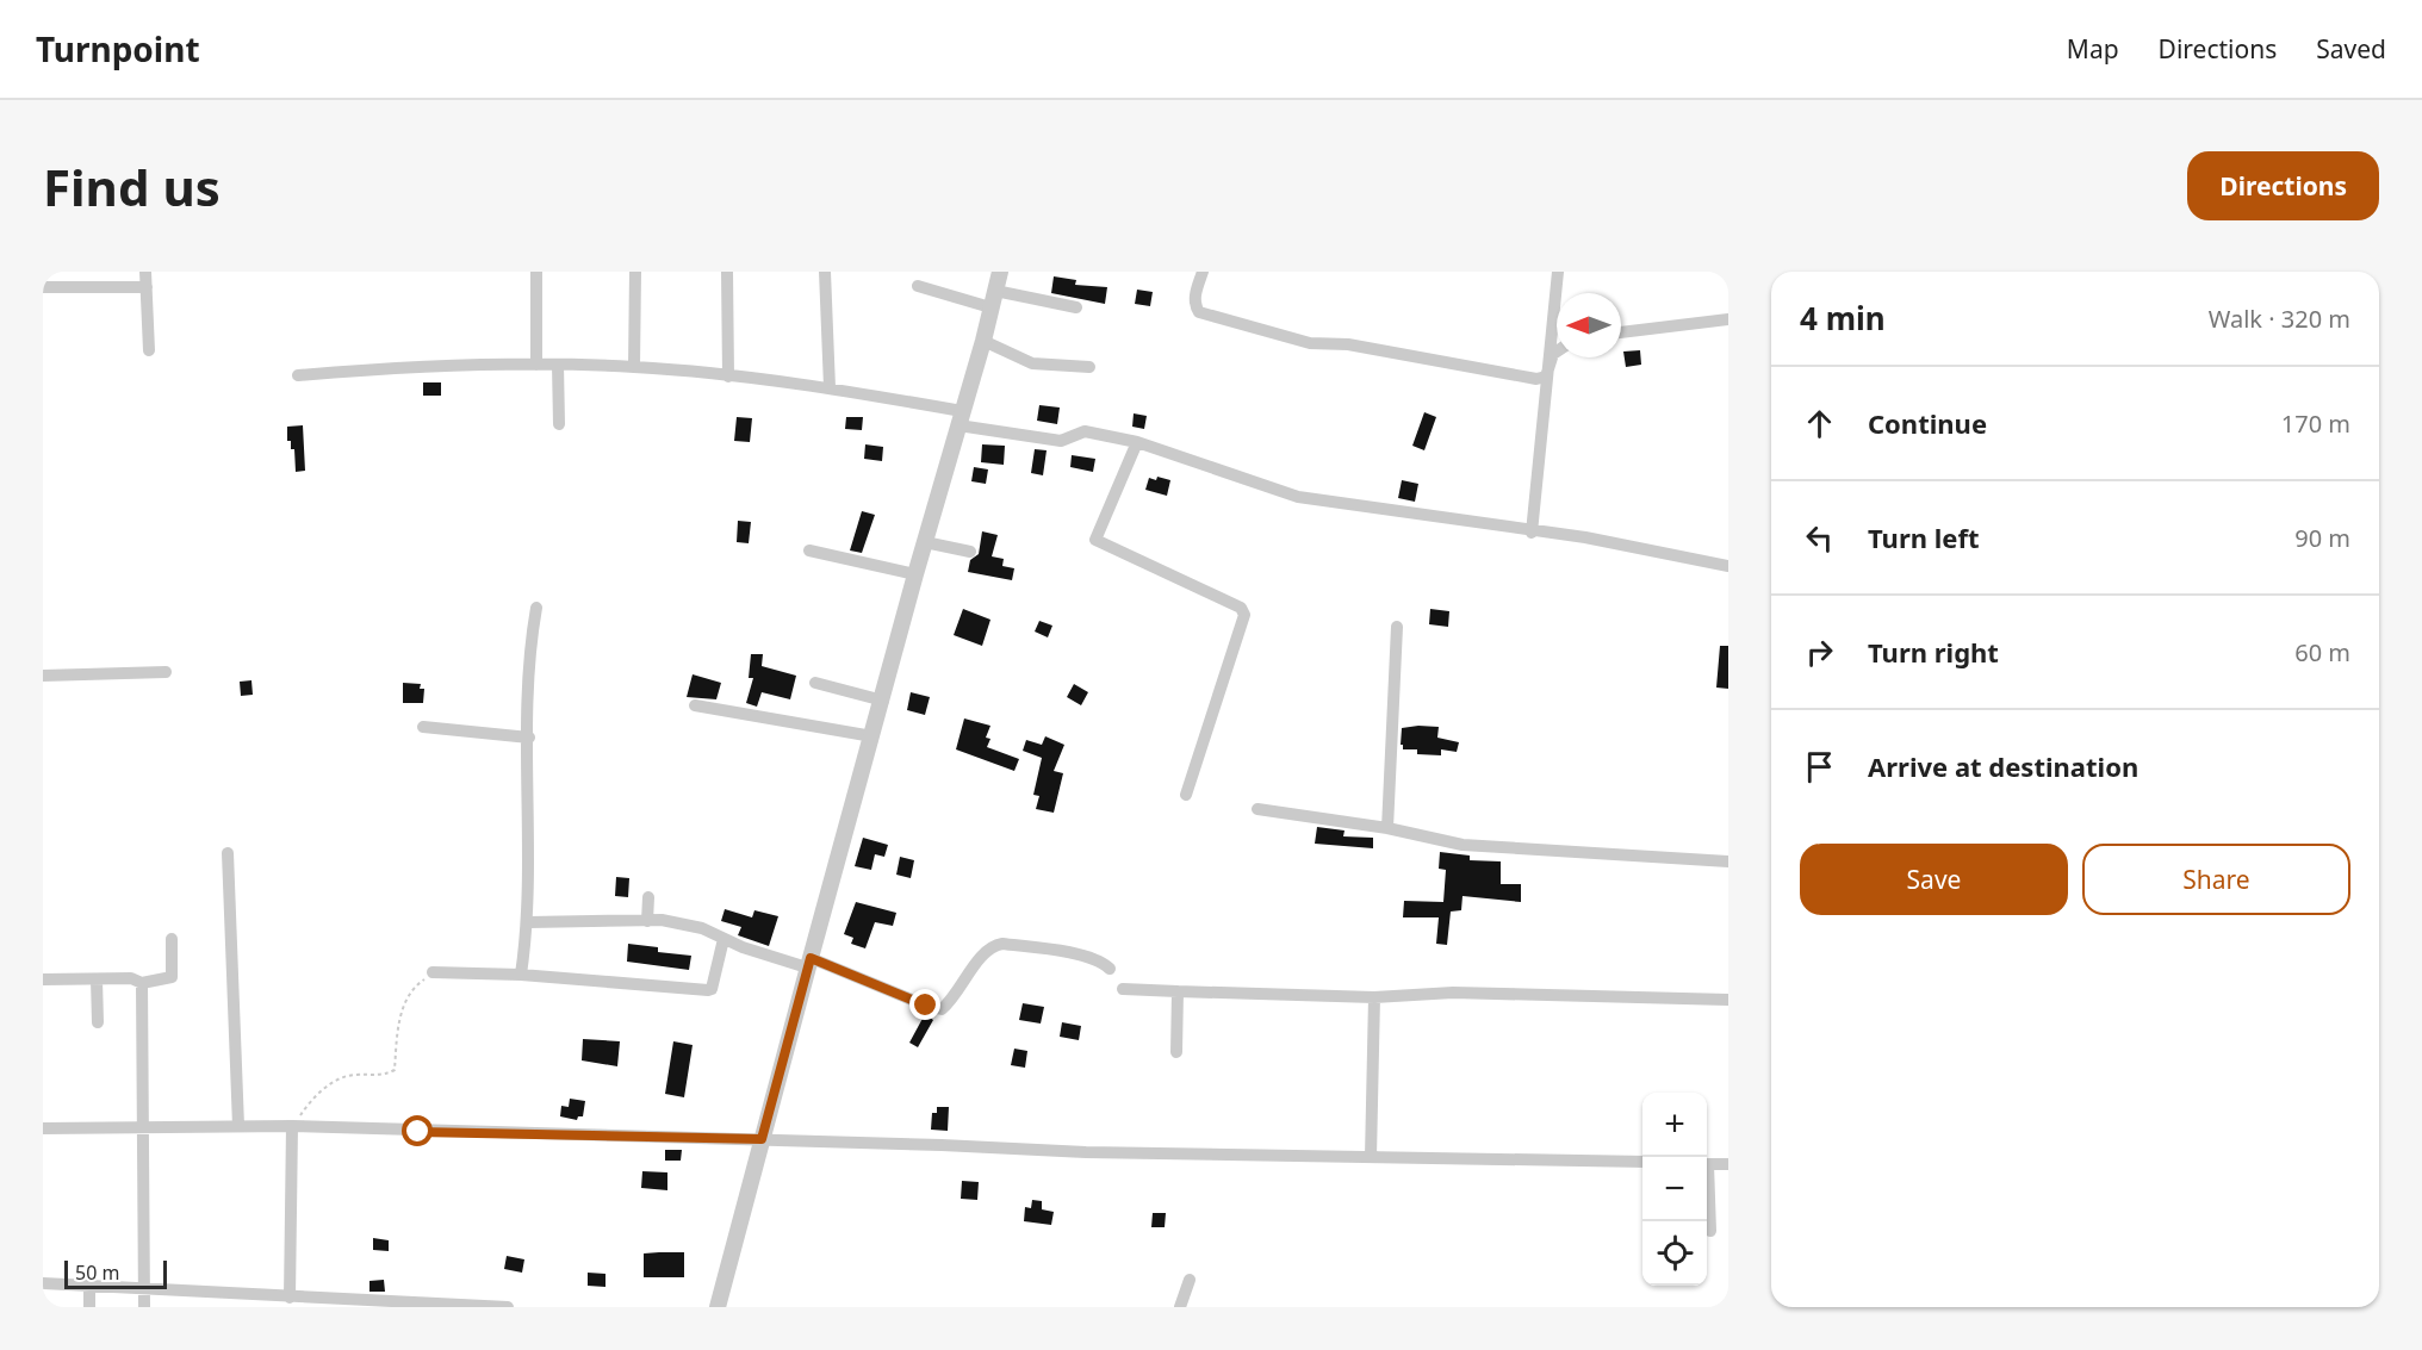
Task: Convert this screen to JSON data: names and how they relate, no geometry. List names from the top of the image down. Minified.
{"scale_bar":"50 m","north":"left","page":{"header":"Turnpoint","nav":["Map","Directions","Saved"],"buttons":["Directions",["Save","Share"]],"title":"Find us","heading":["4 min","Walk · 320 m"],"list":[["Continue","170 m"],["Turn left","90 m"],["Turn right","60 m"],"Arrive at destination"],"map_buttons":["+","−"],"scale":"50 m"}}
